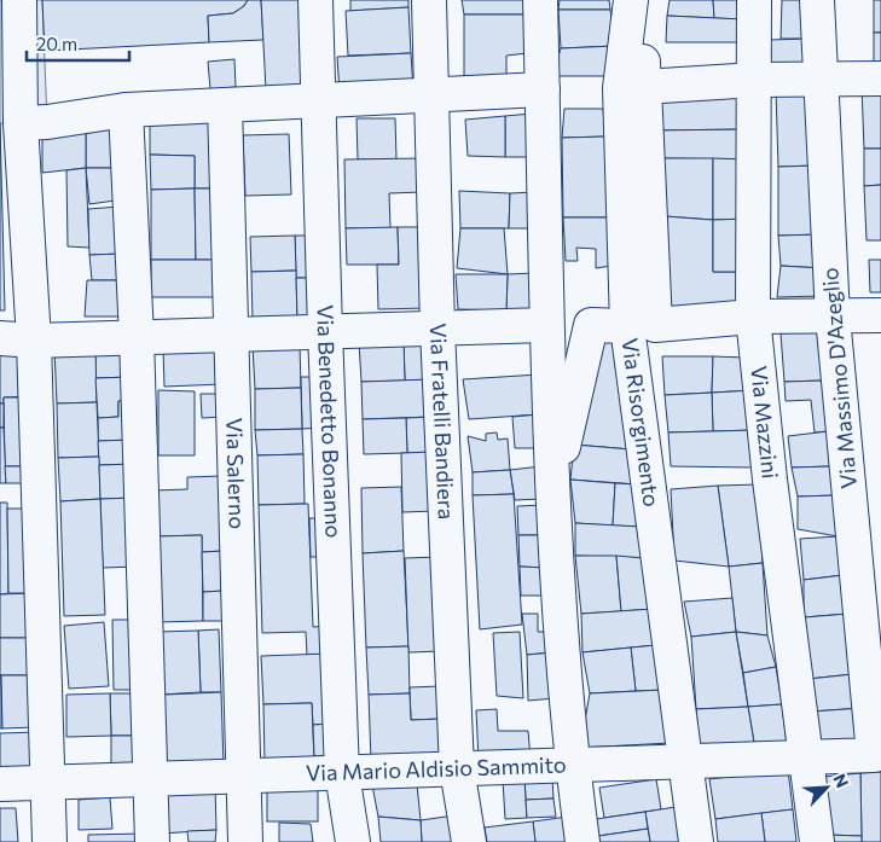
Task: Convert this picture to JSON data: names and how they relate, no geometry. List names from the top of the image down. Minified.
{"streets":{"street":["Via Massimo D'Azeglio","Via Benedetto Bonanno","Via Fratelli Bandiera","Via Risorgimento","Via Mazzini","Via Salerno","Via Mario Aldisio Sammito"]},"crossings":[["Via Massimo D'Azeglio","Via Mario Aldisio Sammito"],["Via Benedetto Bonanno","Via Mario Aldisio Sammito"],["Via Fratelli Bandiera","Via Mario Aldisio Sammito"],["Via Risorgimento","Via Mario Aldisio Sammito"],["Via Mazzini","Via Mario Aldisio Sammito"],["Via Salerno","Via Mario Aldisio Sammito"]],"scale_bar":"20 m","north":"top right"}
